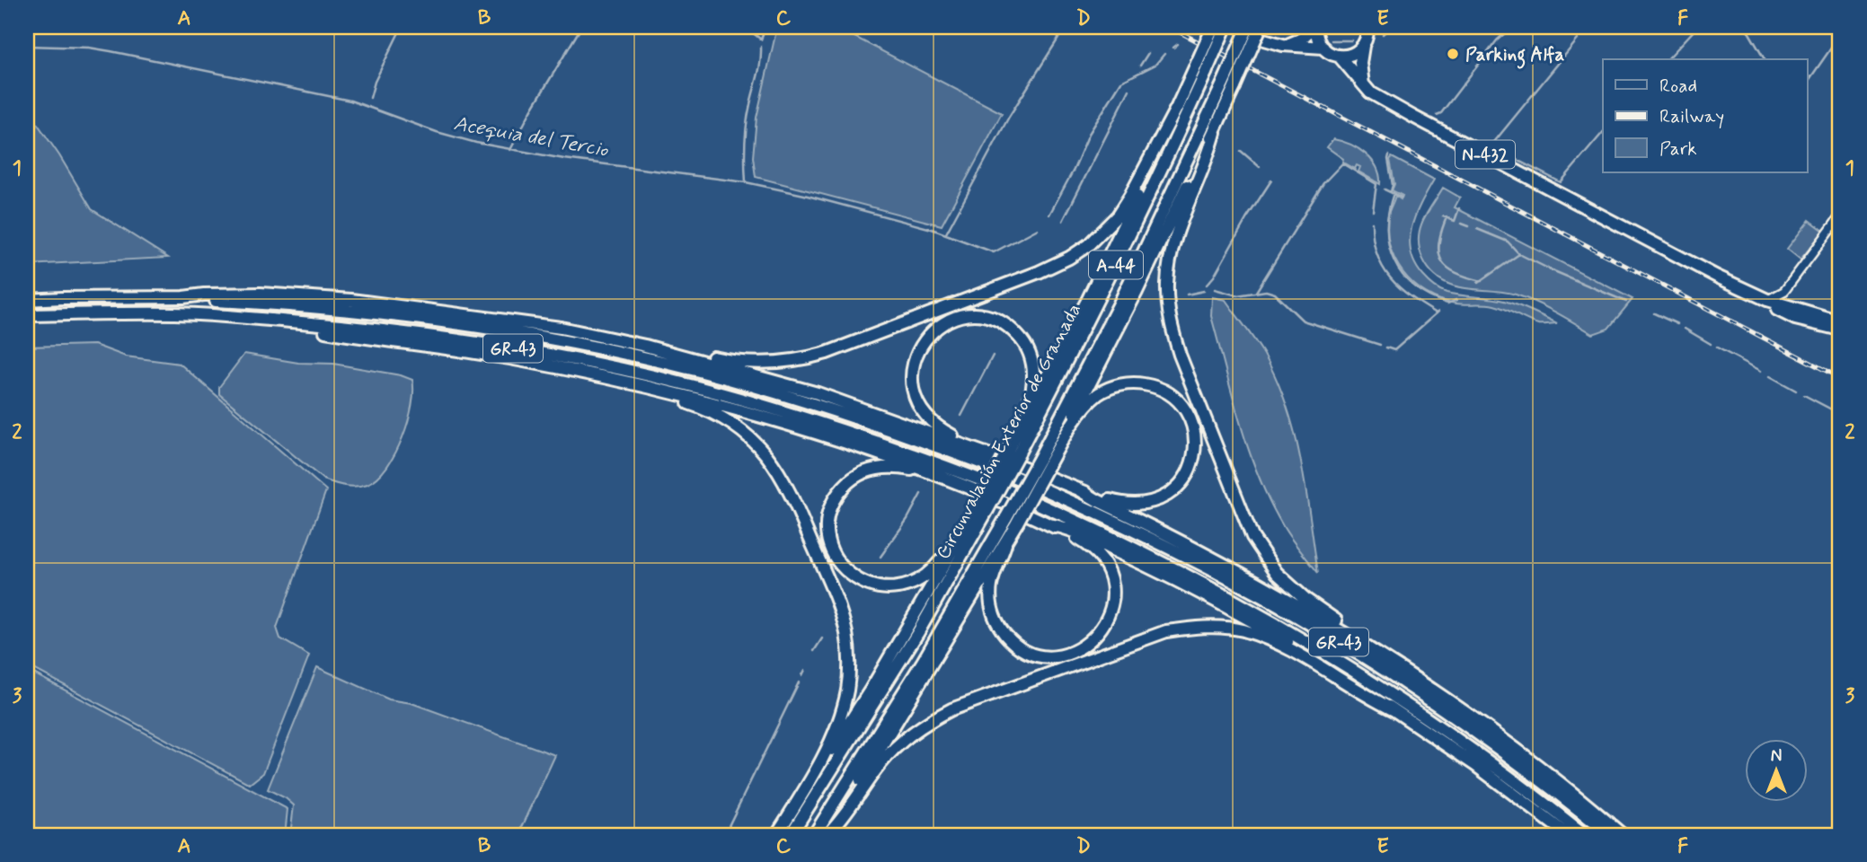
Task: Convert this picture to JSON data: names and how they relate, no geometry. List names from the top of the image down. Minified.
{"streets":{"highway":["N-432","A-44","GR-43","Circunvalación Exterior de Granada"]},"water":["Acequia del Tercio"],"places":["Parking Alfa"],"legend":["Road","Railway","Park"],"north":"top","grid":{"columns":["A","B","C","D","E","F"],"rows":["1","2","3"]}}
